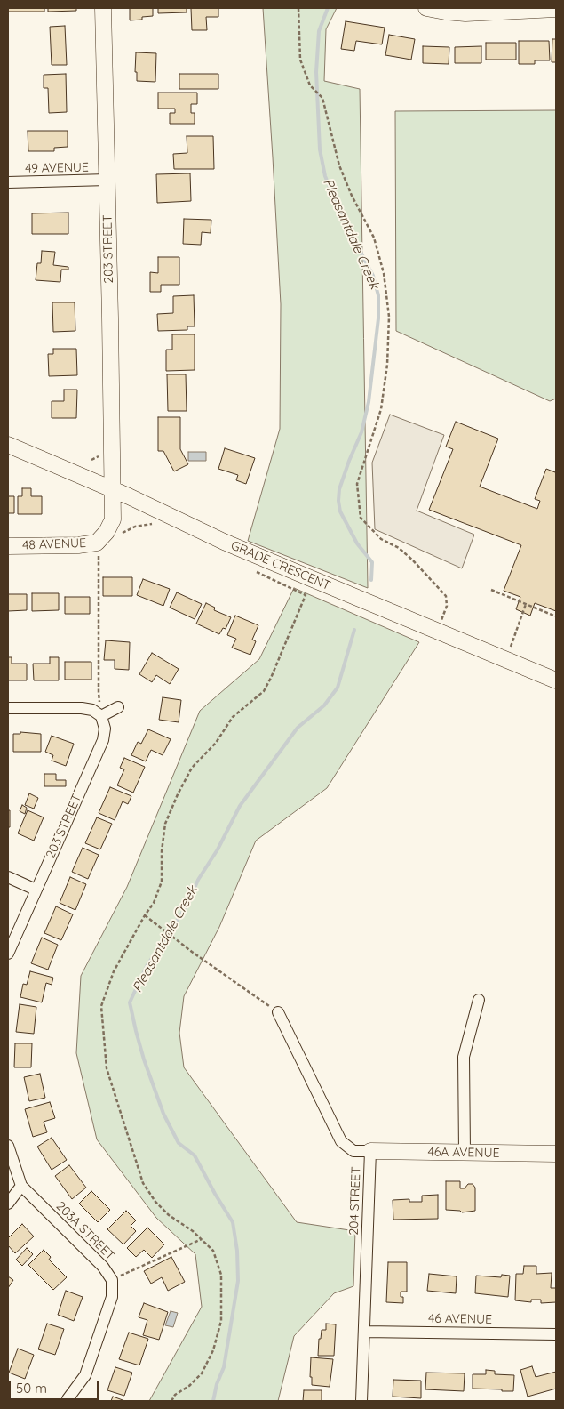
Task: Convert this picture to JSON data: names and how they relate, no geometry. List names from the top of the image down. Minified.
{"streets":{"street":["49 AVENUE","203 STREET","48 AVENUE","GRADE CRESCENT","46A AVENUE","204 STREET","203A STREET","46 AVENUE"]},"crossings":[["49 AVENUE","203 STREET"],["203 STREET","48 AVENUE"],["203 STREET","GRADE CRESCENT"],["48 AVENUE","GRADE CRESCENT"],["46A AVENUE","204 STREET"],["204 STREET","46 AVENUE"]],"water":["Pleasantdale Creek"],"scale_bar":"50 m"}
